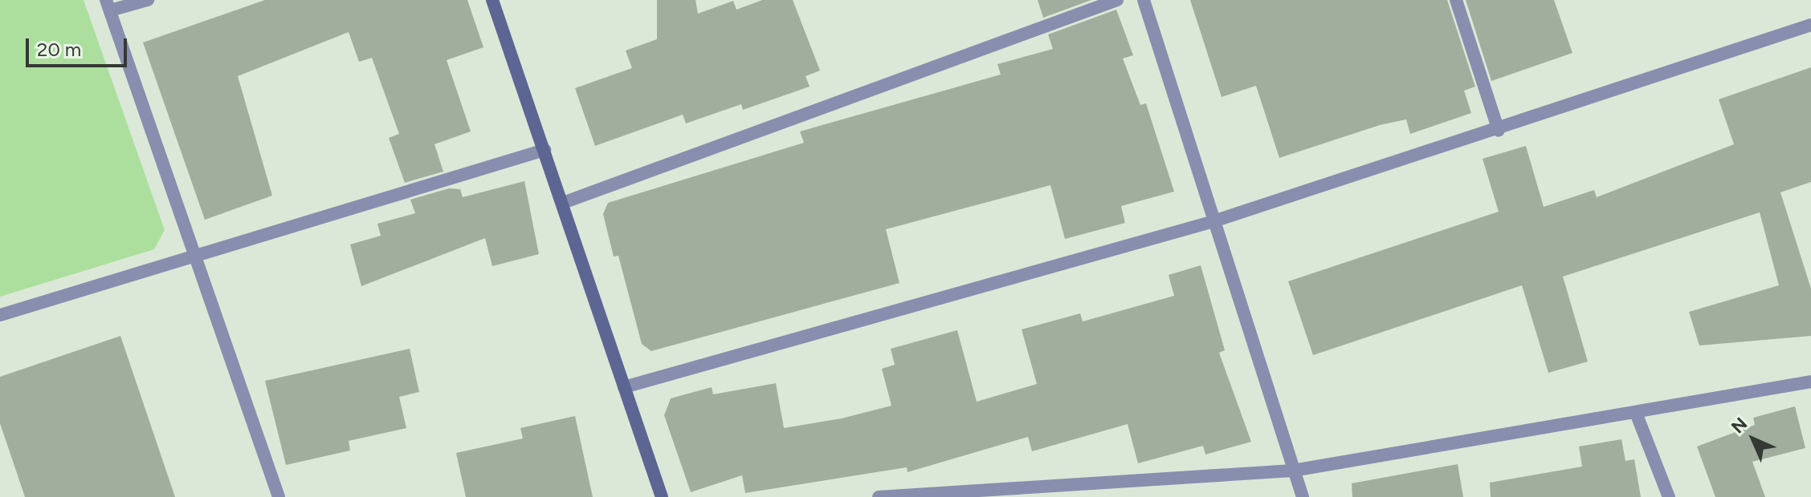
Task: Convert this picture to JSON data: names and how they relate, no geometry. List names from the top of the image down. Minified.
{"scale_bar":"20 m","north":"top left"}
